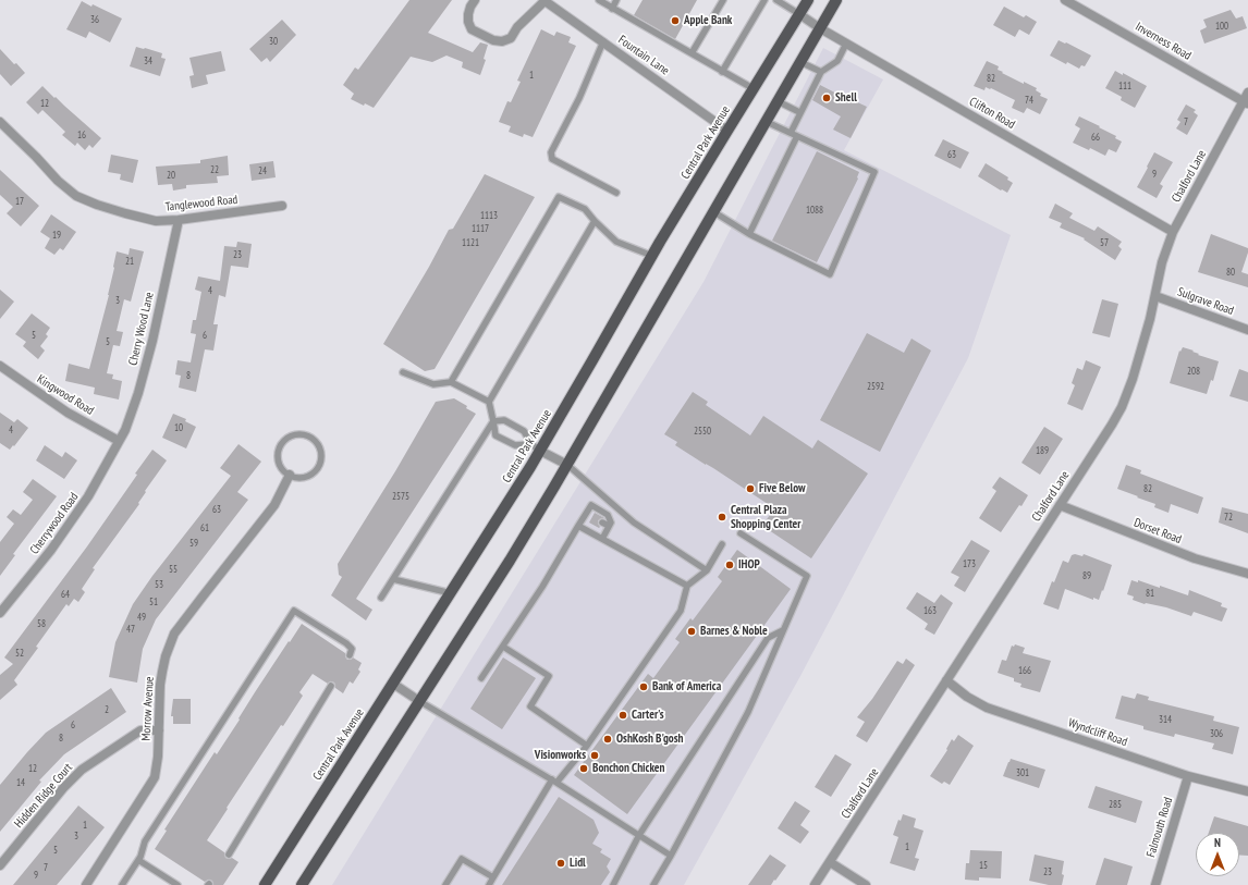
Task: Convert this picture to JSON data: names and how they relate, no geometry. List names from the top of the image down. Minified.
{"streets":{"main road":["Central Park Avenue"],"street":["Inverness Road","Fountain Lane","Clifton Road","Chalford Lane","Tanglewood Road","Sulgrave Road","Cherry Wood Lane","Kingwood Road","Cherrywood Road","Dorset Road","Morrow Avenue","Wyndcliff Road","Hidden Ridge Court","Falmouth Road"]},"crossings":[["Inverness Road","Chalford Lane"],["Fountain Lane","Central Park Avenue"],["Clifton Road","Central Park Avenue"],["Clifton Road","Chalford Lane"],["Chalford Lane","Sulgrave Road"],["Chalford Lane","Dorset Road"],["Chalford Lane","Wyndcliff Road"],["Tanglewood Road","Cherry Wood Lane"],["Cherry Wood Lane","Kingwood Road"],["Cherry Wood Lane","Cherrywood Road"],["Kingwood Road","Cherrywood Road"],["Morrow Avenue","Hidden Ridge Court"],["Wyndcliff Road","Falmouth Road"]],"places":["Apple Bank","Shell","Five Below","Central Plaza Shopping Center","IHOP","Barnes & Noble","Bank of America","Carter's","OshKosh B'gosh","Visionworks","Bonchon Chicken","Lidl"],"house_numbers":["36","100","30","34","1","82","111","74","12","7","16","66","63","22","24","9","20","17","1088","1113","1117","19","1121","57","23","21","80","4","3","5","6","5","208","8","2592","10","4","2550","189","82","2575","63","72","61","59","173","55","89","53","81","64","51","163","49","58","47","52","166","2","314","6","306","8","12","301","14","285","1","3","1","5","15","7","23","9"],"north":"top"}
